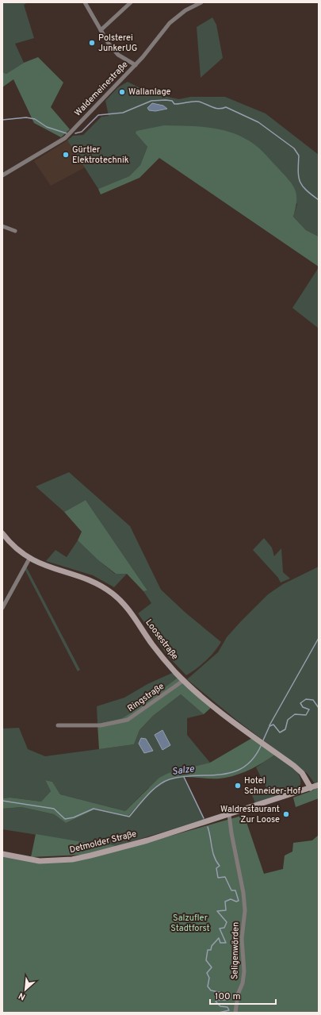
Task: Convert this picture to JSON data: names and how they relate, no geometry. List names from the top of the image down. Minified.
{"streets":{"street":["Waldemeinestraße","Loosestraße","Ringstraße","Detmolder Straße","Seligenwörden"]},"crossings":[["Loosestraße","Ringstraße"],["Loosestraße","Detmolder Straße"],["Detmolder Straße","Seligenwörden"]],"water":["Salze"],"parks":["Salzufler Stadtforst"],"places":["Polsterei JunkerUG","Wallanlage","Gürtler Elektrotechnik","Hotel Schneider-Hof","Waldrestaurant Zur Loose"],"scale_bar":"100 m","north":"bottom left"}
